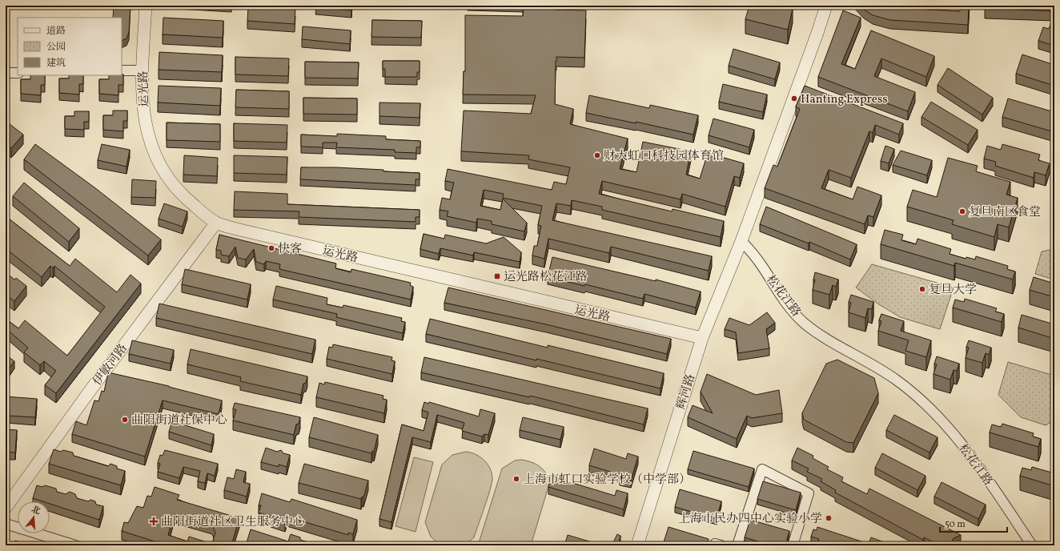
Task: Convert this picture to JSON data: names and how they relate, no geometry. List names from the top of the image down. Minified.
{"streets":{"street":["运光路","松花江路","伊敏河路","辉河路"]},"crossings":[["运光路","伊敏河路"],["运光路","辉河路"],["松花江路","辉河路"]],"places":{"other":["Hanting Express","财大虹口科技园体育馆","复旦南区食堂","快客","复旦大学","曲阳街道社保中心","上海市虹口实验学校（中学部）","上海市民办四中心实验小学"],"transit":["运光路松花江路"],"health":["曲阳街道社区卫生服务中心"]},"legend":["道路","公园","建筑"],"scale_bar":"50 m","north":"top"}
